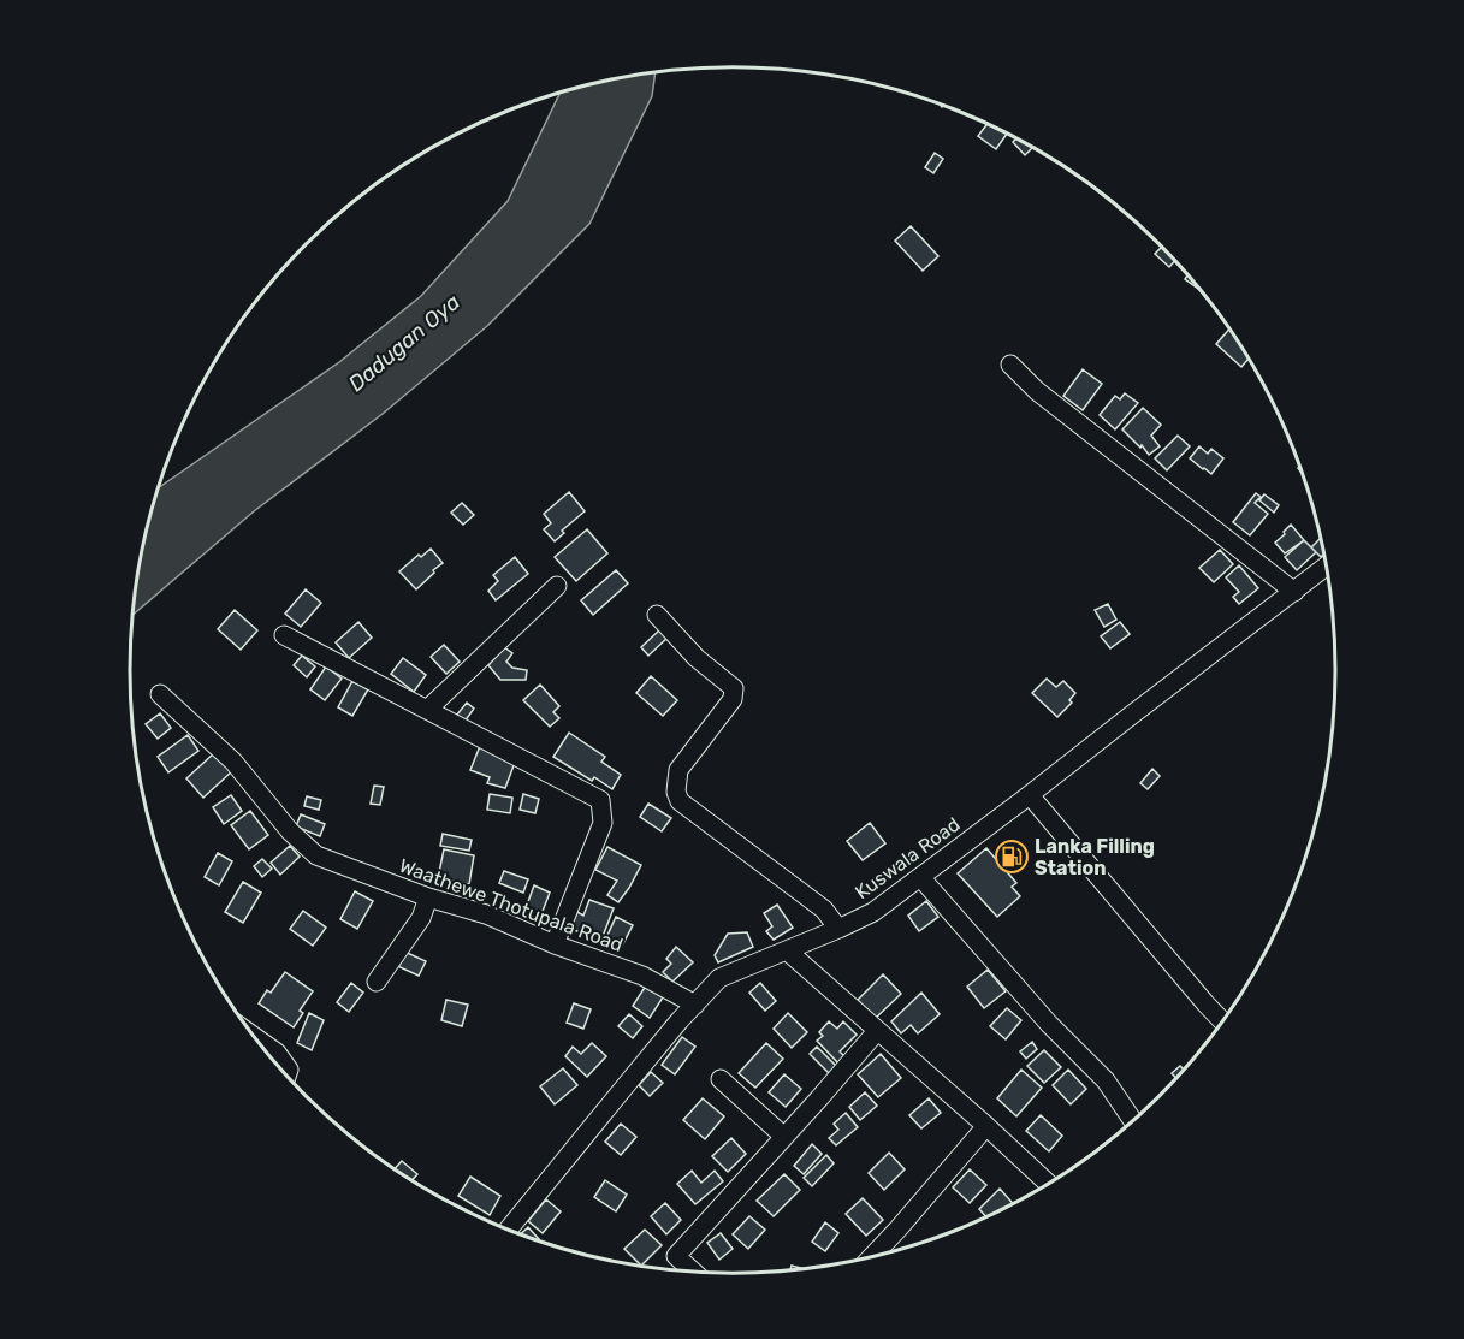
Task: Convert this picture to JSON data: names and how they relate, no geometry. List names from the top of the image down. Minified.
{"streets":{"street":["Kuswala Road","Waathewe Thotupala Road"]},"crossings":[["Kuswala Road","Waathewe Thotupala Road"]],"water":["Dadugan Oya"],"places":{"fuel station":["Lanka Filling Station"]}}
